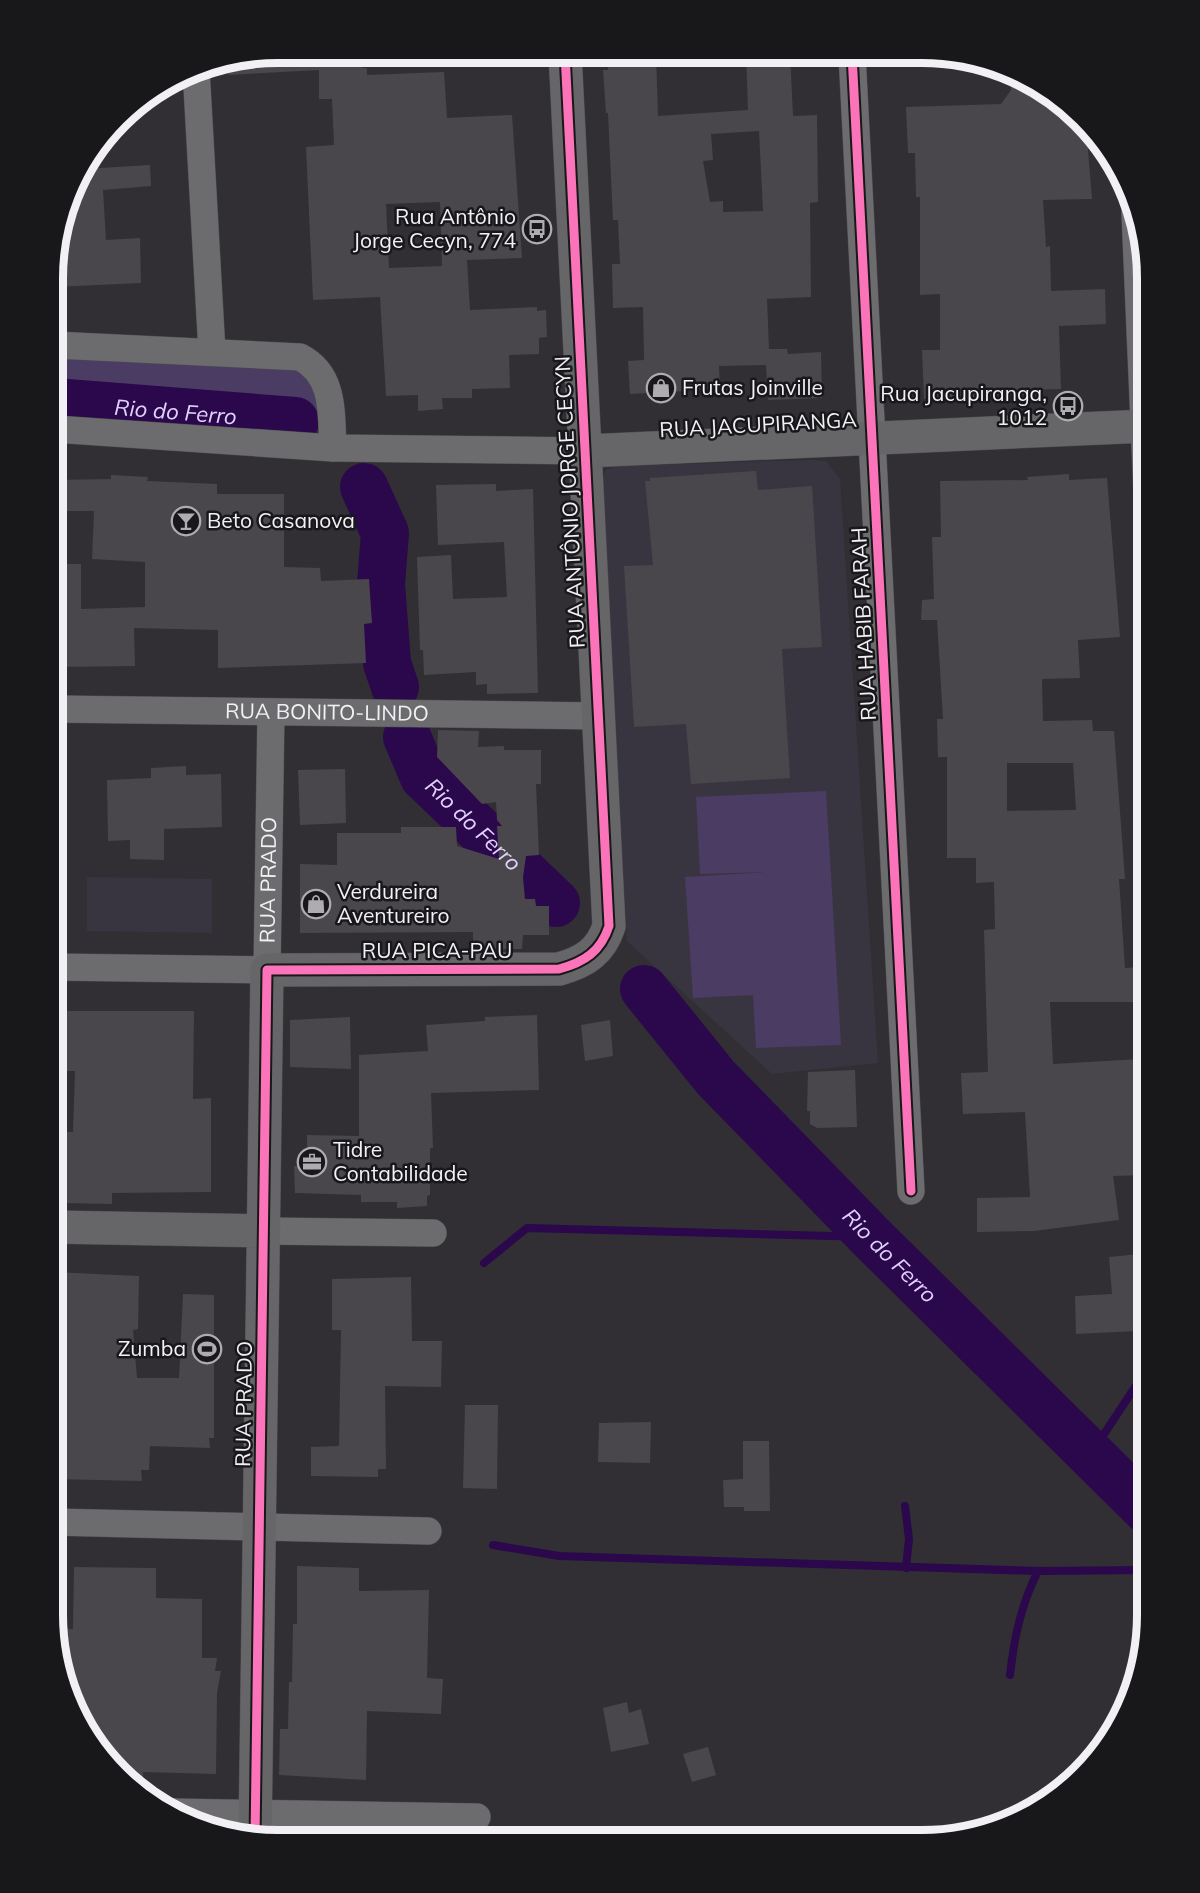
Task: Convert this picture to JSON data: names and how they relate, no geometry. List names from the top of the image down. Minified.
{"streets":{"street":["RUA JACUPIRANGA","RUA ANTÔNIO JORGE CECYN","RUA HABIB FARAH","RUA BONITO-LINDO","RUA PRADO","RUA PICA-PAU"]},"crossings":[["RUA JACUPIRANGA","RUA ANTÔNIO JORGE CECYN"],["RUA JACUPIRANGA","RUA HABIB FARAH"],["RUA ANTÔNIO JORGE CECYN","RUA BONITO-LINDO"],["RUA ANTÔNIO JORGE CECYN","RUA PICA-PAU"],["RUA BONITO-LINDO","RUA PRADO"],["RUA PRADO","RUA PICA-PAU"]],"water":["Rio do Ferro"],"places":{"bus stop":["Rua Antônio Jorge Cecyn, 774","Rua Jacupiranga, 1012"],"shop":["Frutas Joinville","Verdureira Aventureiro"],"bar":["Beto Casanova"],"office":["Tidre Contabilidade"],"sports":["Zumba"]}}
